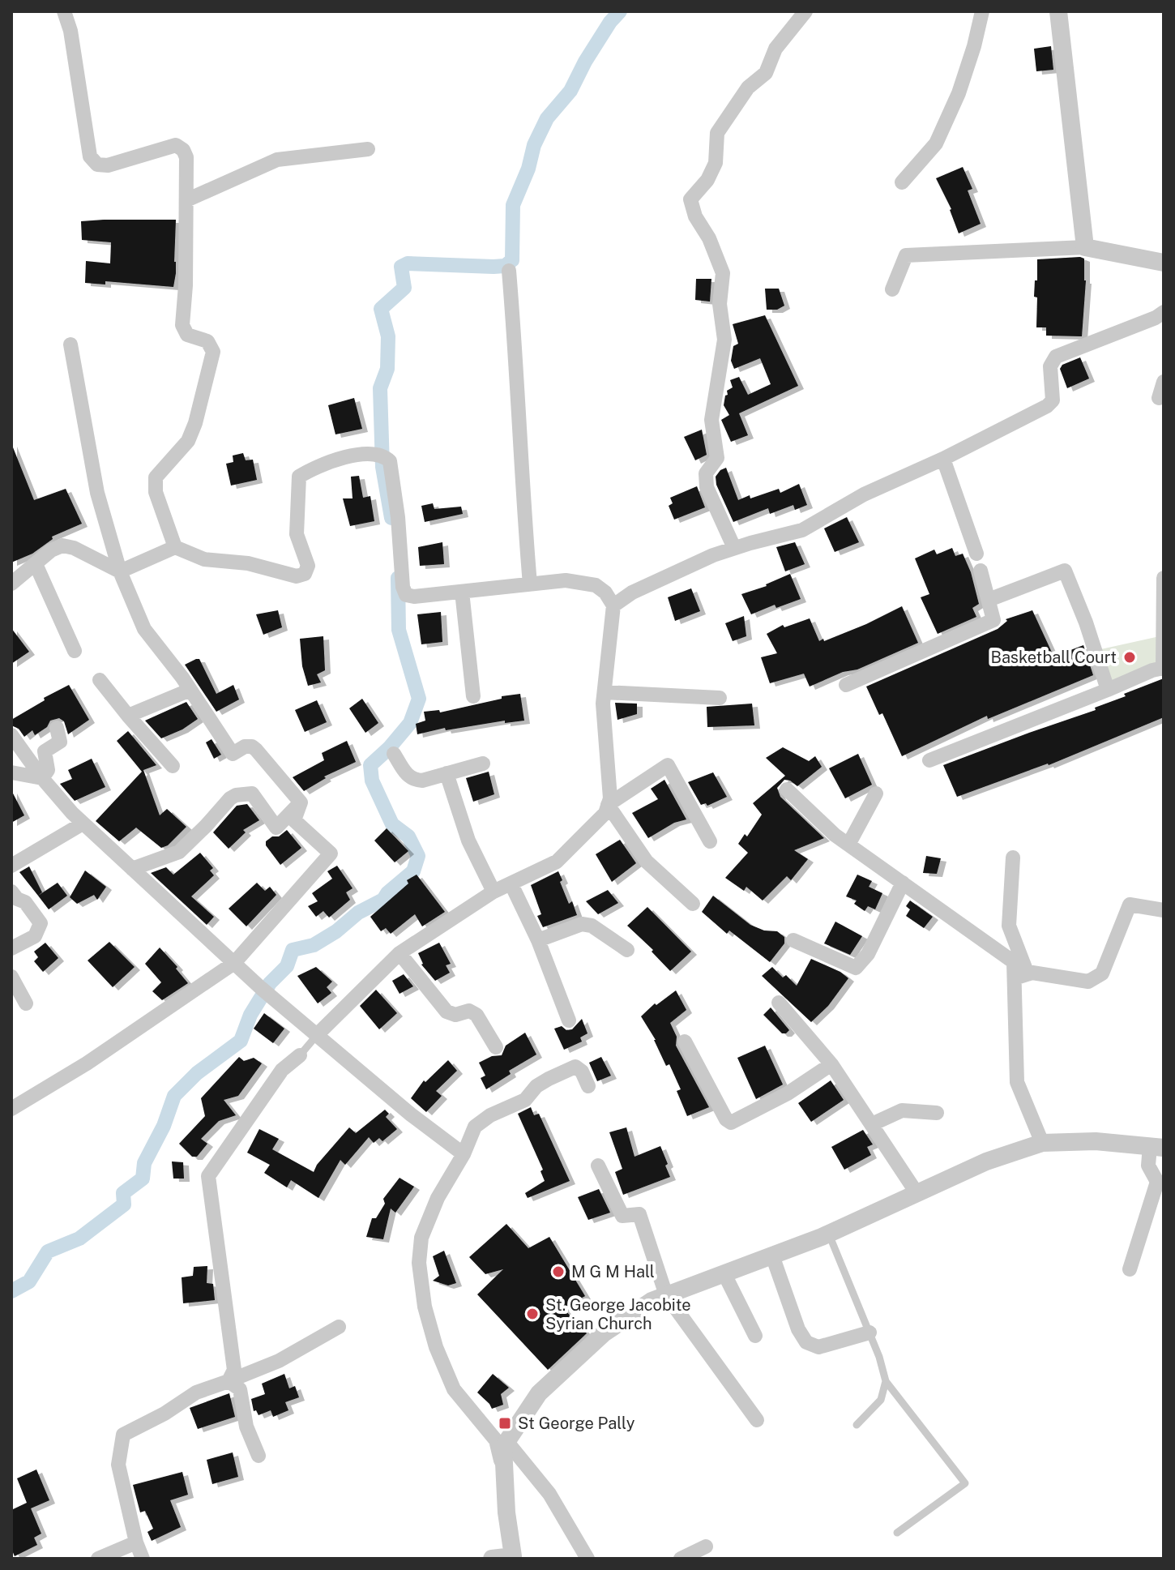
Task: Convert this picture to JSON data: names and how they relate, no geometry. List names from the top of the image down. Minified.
{"places":{"other":["Basketball Court","M G M Hall","St. George Jacobite Syrian Church"],"transit":["St George Pally"]}}
